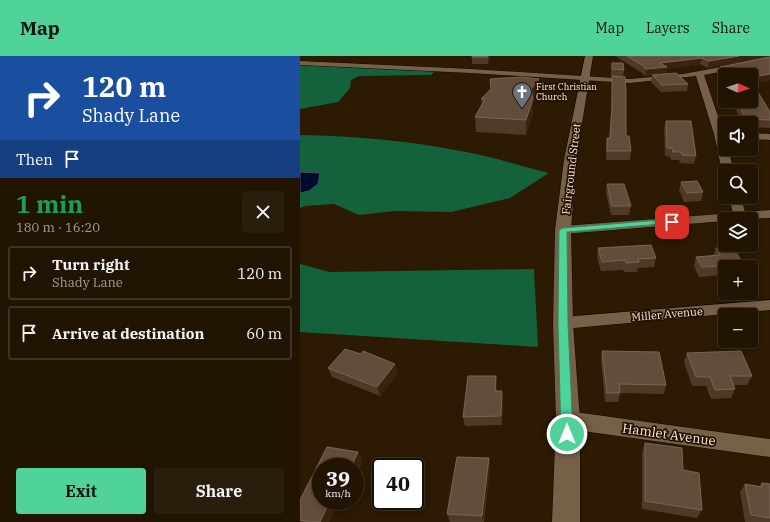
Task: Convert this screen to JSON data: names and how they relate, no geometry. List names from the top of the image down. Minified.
{"streets":{"street":["Fairground Street","Miller Avenue","Hamlet Avenue"]},"crossings":[["Fairground Street","Miller Avenue"],["Fairground Street","Hamlet Avenue"]],"places":{"church":["First Christian Church"]},"north":"right","page":{"header":"Map","nav":["Map","Layers","Share"],"turn":["120 m","Shady Lane"],"map_buttons":["+","−"],"then":"Then","heading":["1 min","180 m · 16:20"],"list":[{"name":"Turn right","note":"Shady Lane","value":"120 m"},{"name":"Arrive at destination","value":"60 m"}],"speed":"39 km/h","limit":"40","buttons":["Exit","Share"]}}
